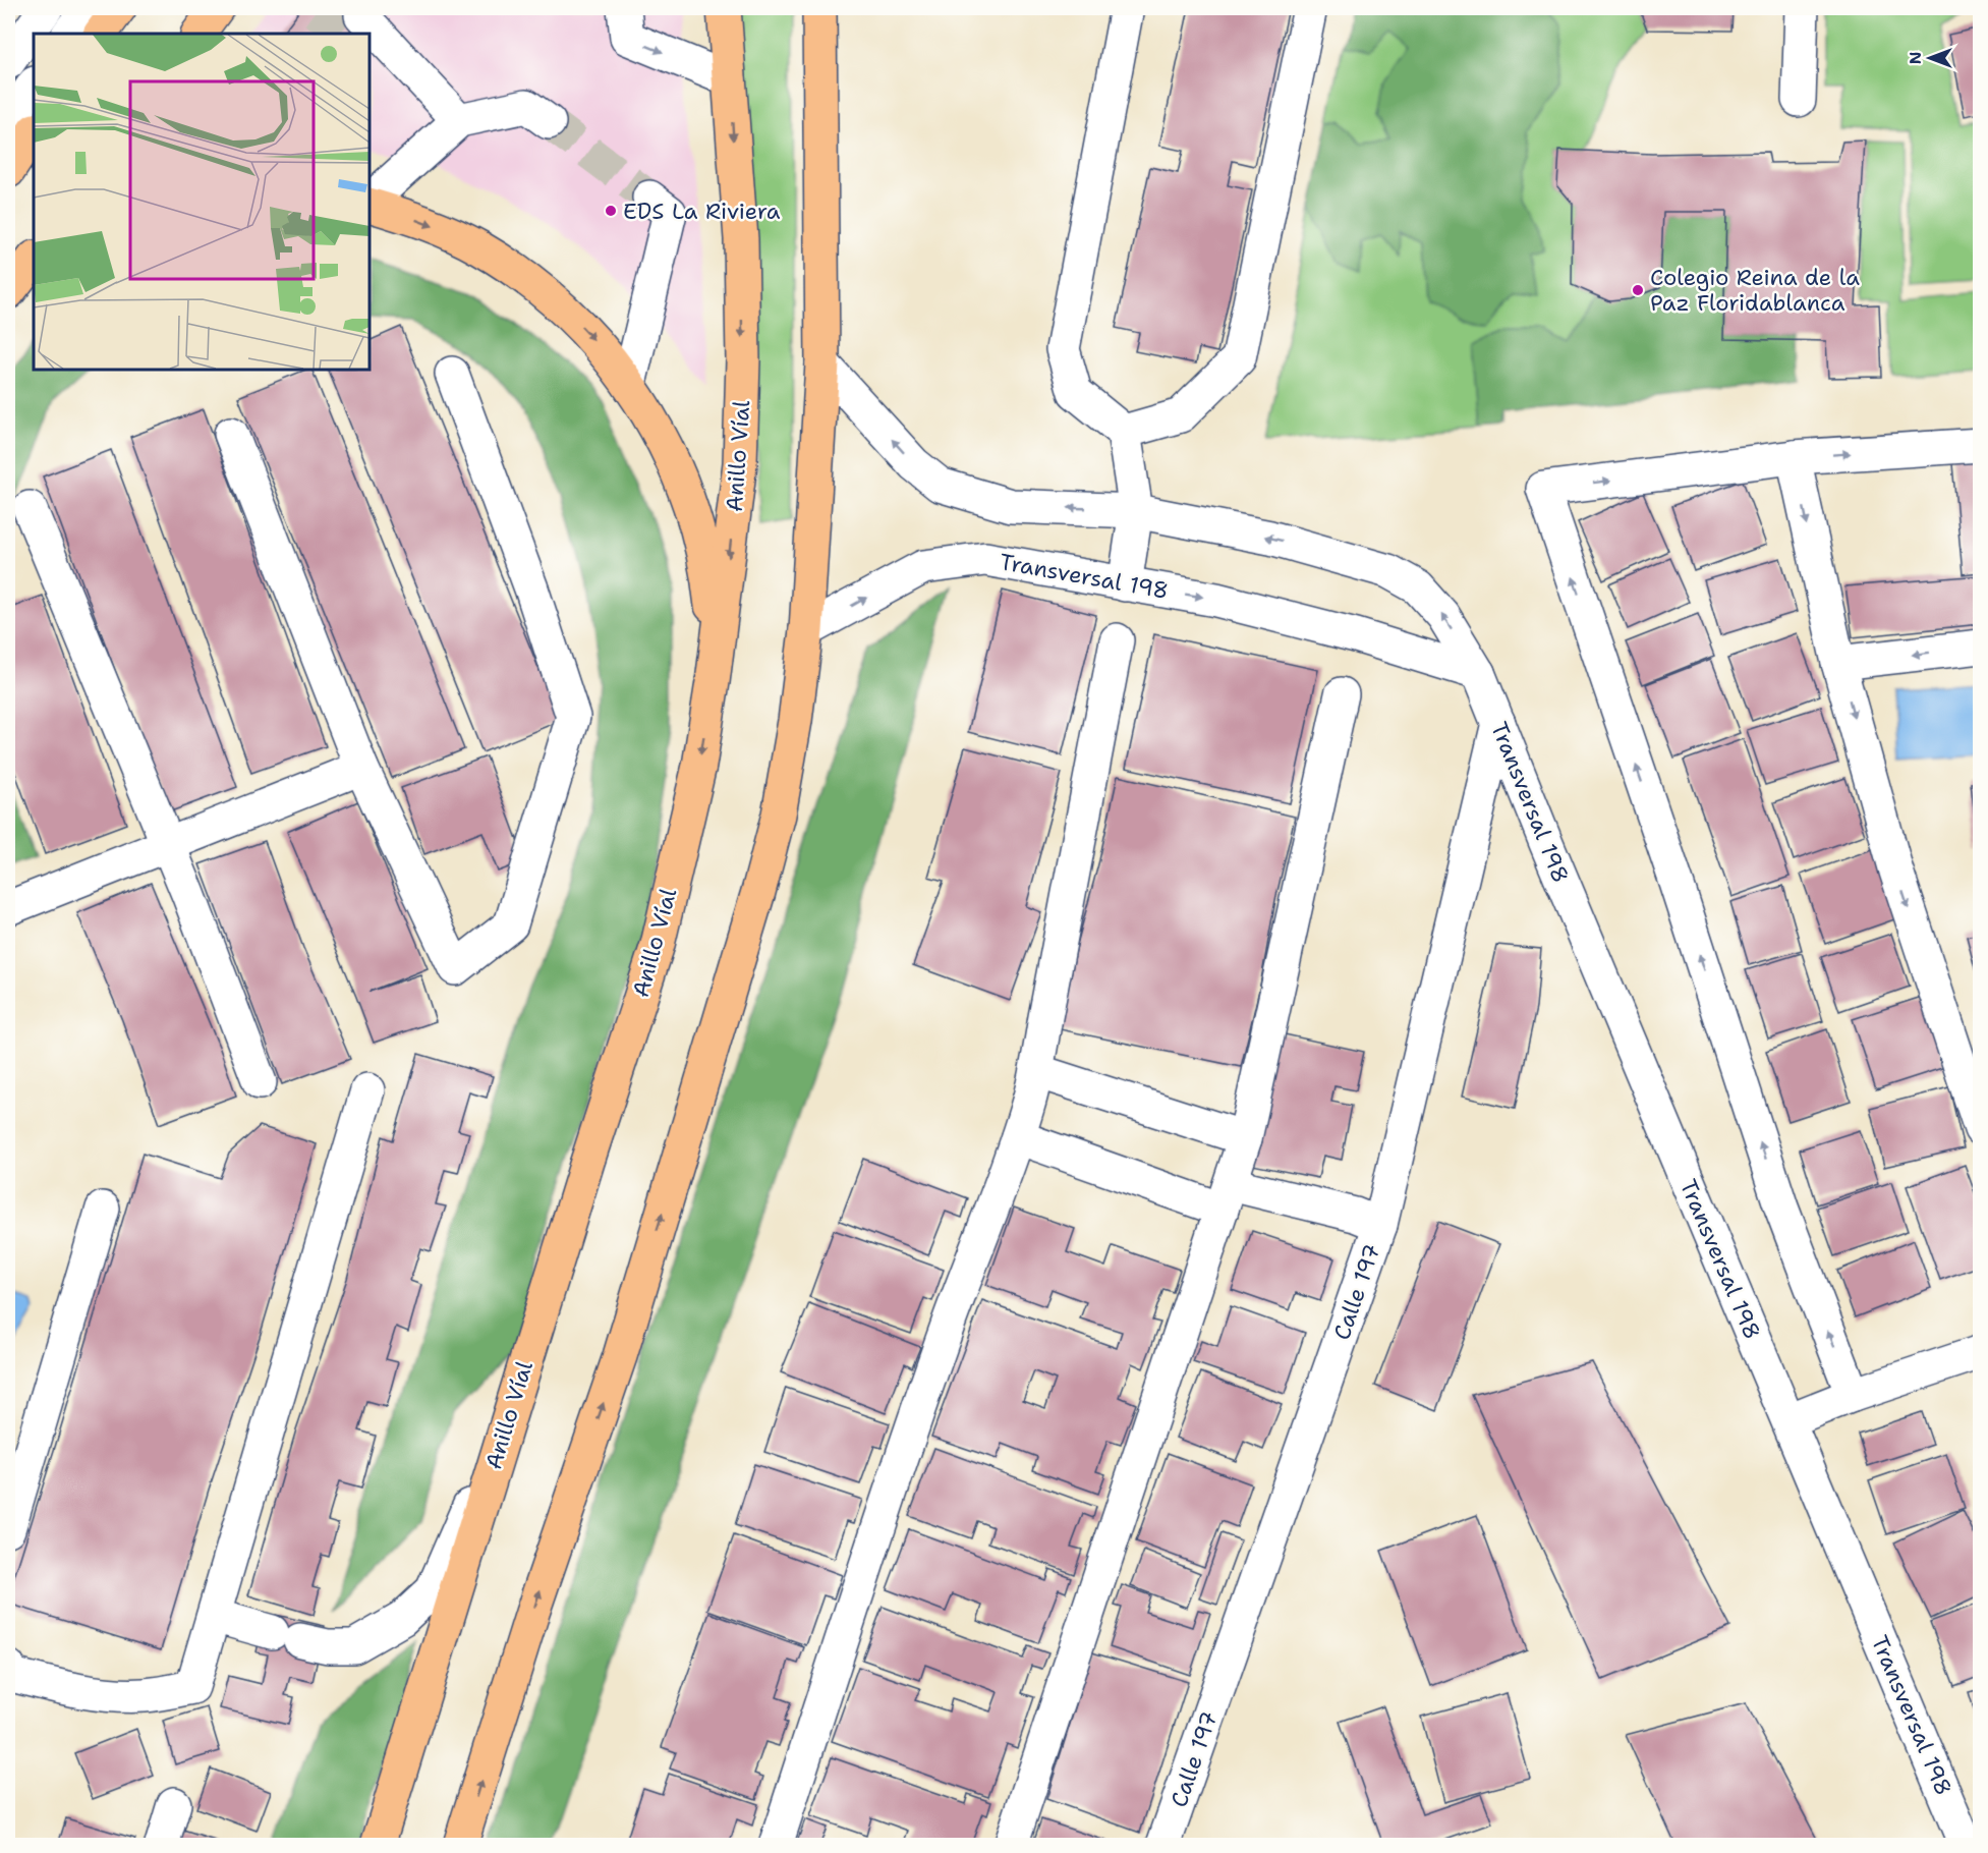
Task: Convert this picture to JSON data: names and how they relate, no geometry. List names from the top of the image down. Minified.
{"streets":{"highway":["Anillo Víal"],"street":["Transversal 198","Calle 197"]},"crossings":[["Transversal 198","Calle 197"]],"places":["EDS La Riviera","Colegio Reina de la Paz Floridablanca"],"north":"left"}
